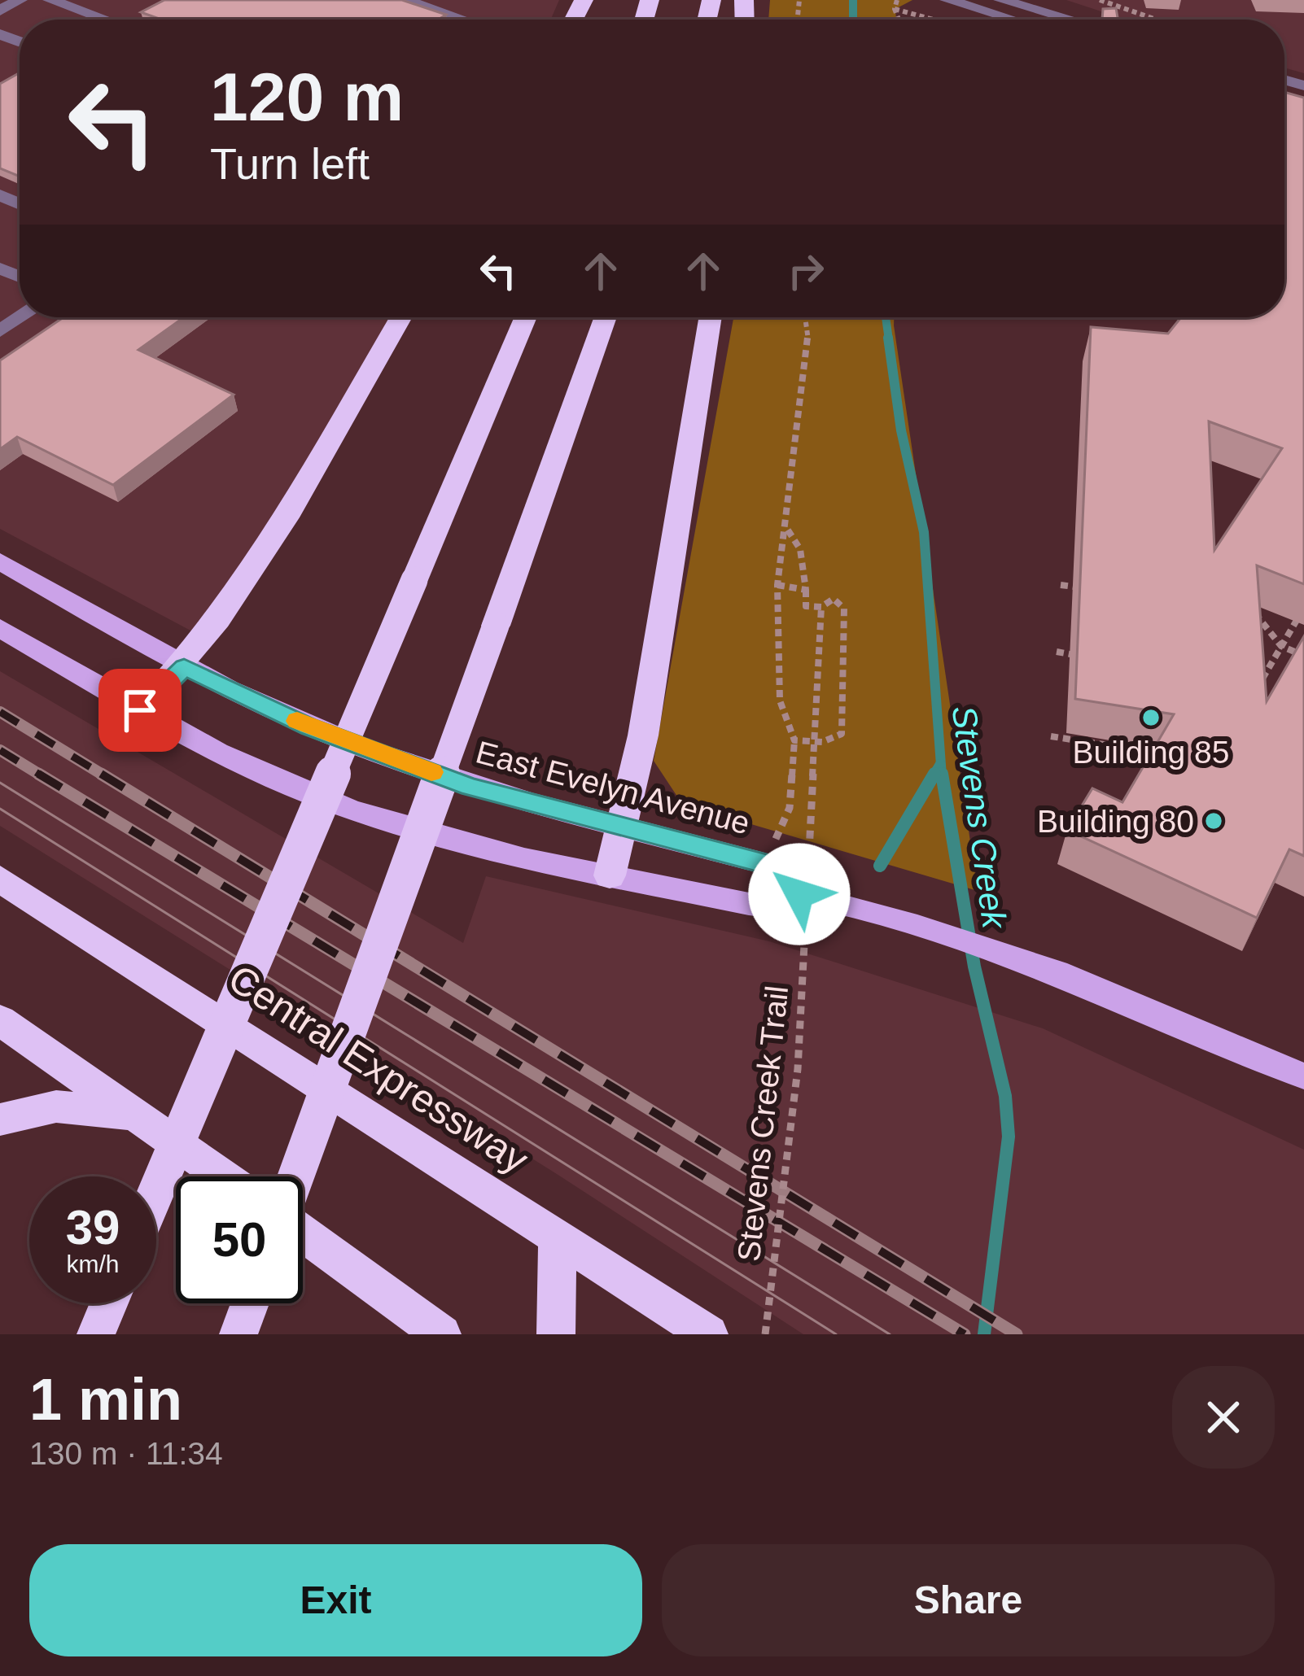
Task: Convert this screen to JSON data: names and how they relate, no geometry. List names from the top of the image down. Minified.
{"streets":{"highway":["Central Expressway"],"main road":["East Evelyn Avenue"],"path":["Stevens Creek Trail"]},"water":["Stevens Creek"],"places":["Building 85","Building 80"],"page":{"turn":["120 m","Turn left"],"speed":"39 km/h","limit":"50","heading":["1 min","130 m · 11:34"],"buttons":["Exit","Share"]}}
